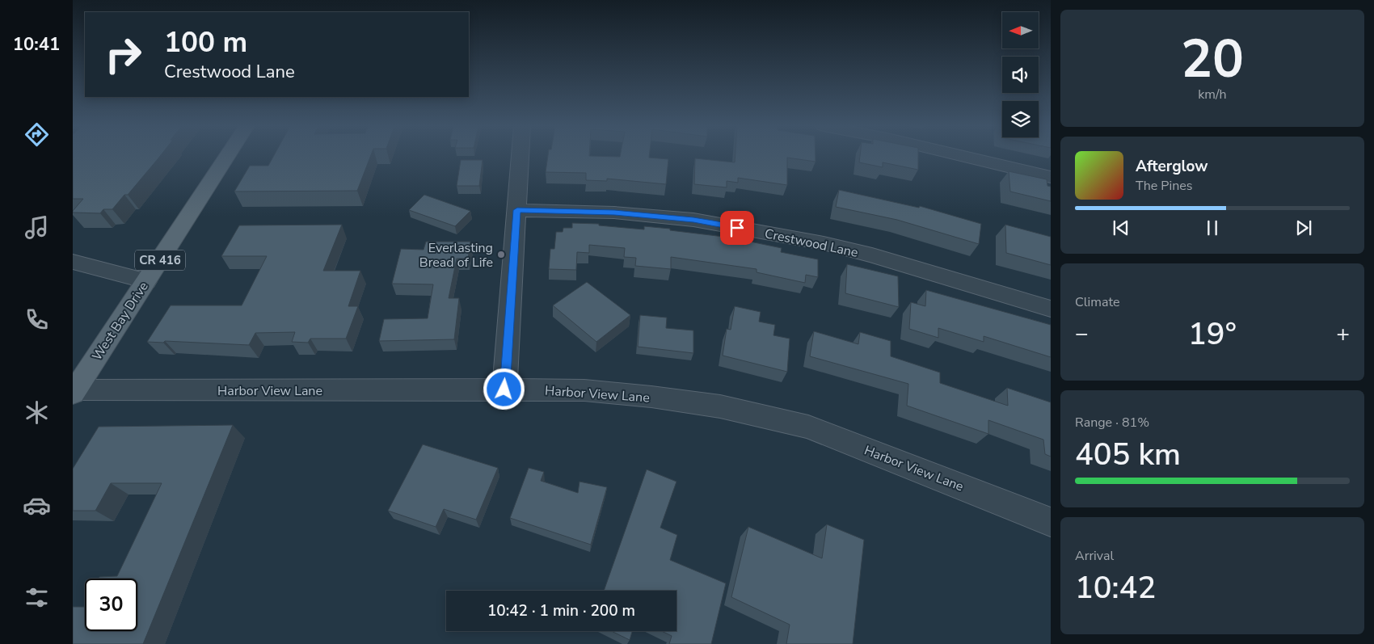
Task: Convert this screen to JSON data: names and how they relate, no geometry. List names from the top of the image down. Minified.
{"streets":{"main road":["CR 416","West Bay Drive"],"street":["Crestwood Lane","Harbor View Lane"]},"crossings":[["West Bay Drive","Harbor View Lane"]],"places":["Everlasting Bread of Life"],"north":"left","page":{"tabs":"10:41","tile":[["20","km/h"],"Climate",["Range · 81%","405 km"],["Arrival","10:42"]],"turn":["100 m","Crestwood Lane"],"song":["Afterglow","The Pines"],"heat":["−","19°","+"],"limit":"30","trip":"10:42 · 1 min · 200 m"}}
